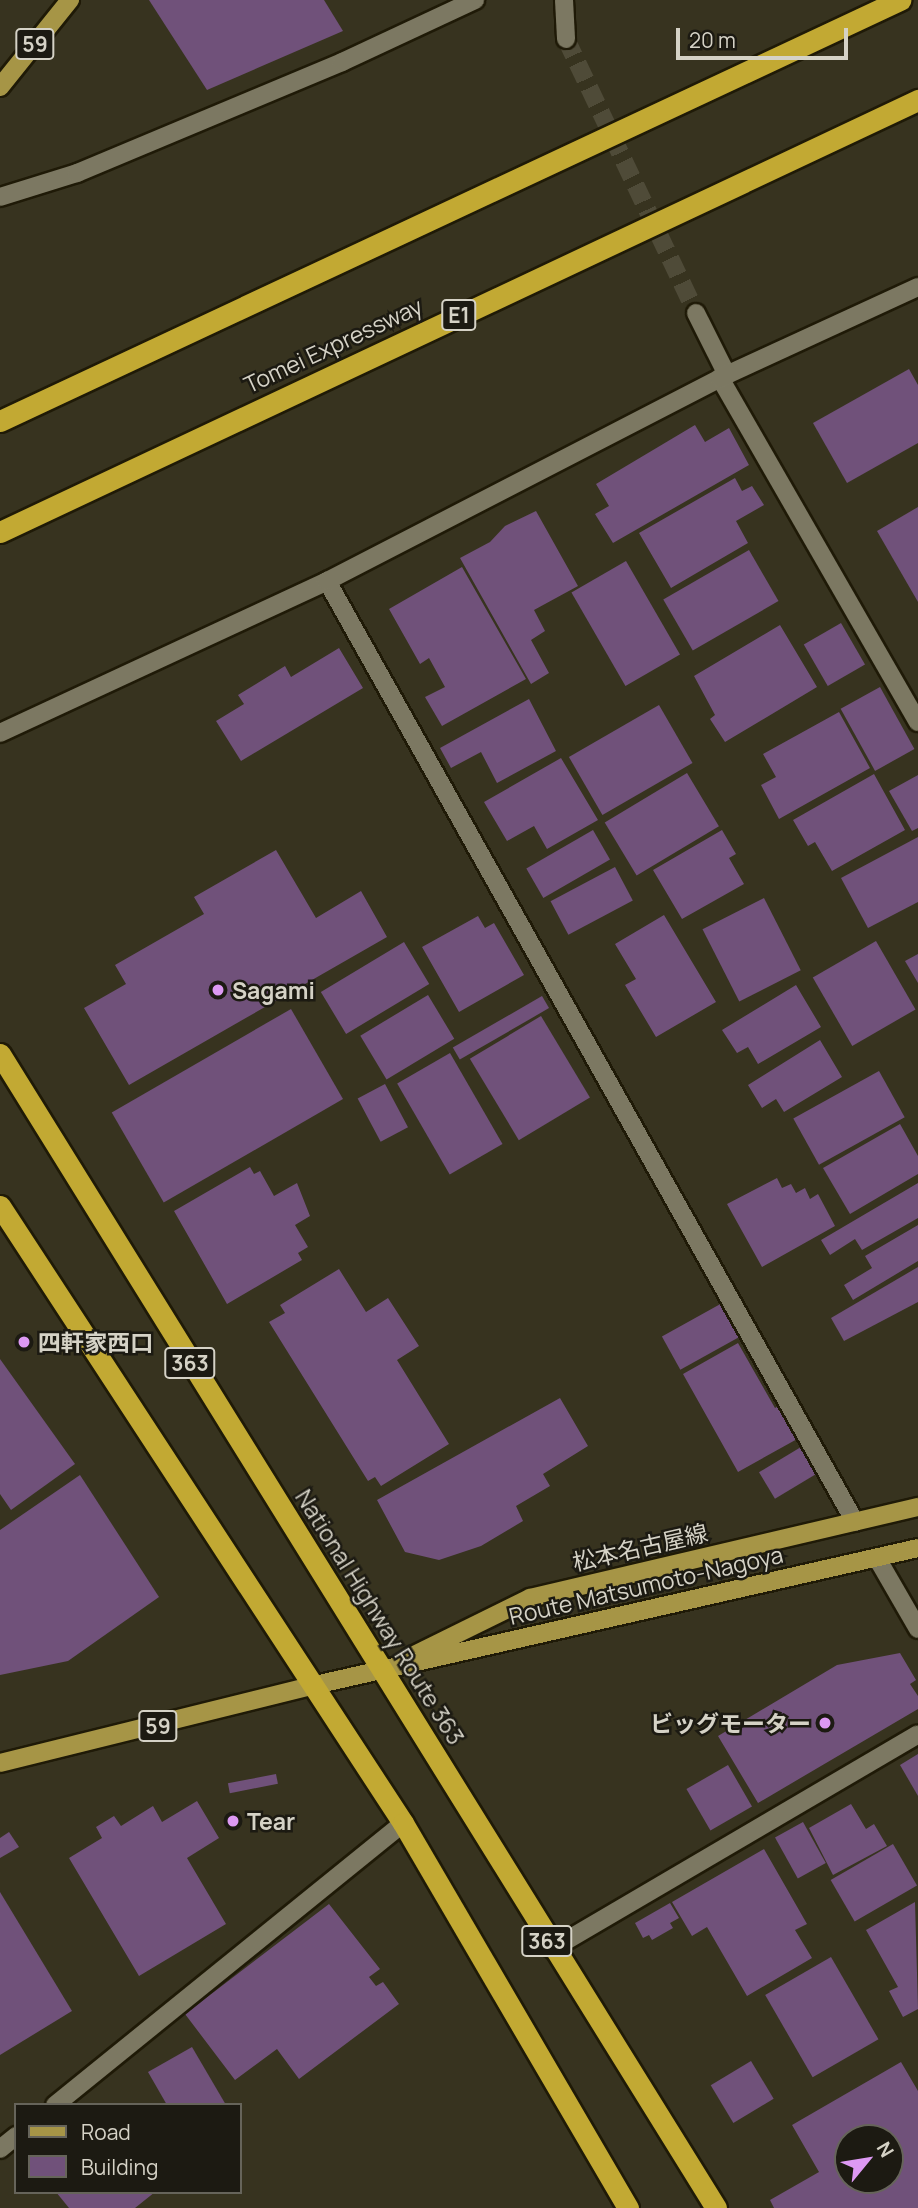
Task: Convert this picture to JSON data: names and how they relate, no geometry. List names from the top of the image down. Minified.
{"streets":{"highway":["E1","Tomei Expressway","363","National Highway Route 363"],"main road":["59","松本名古屋線","Route Matsumoto-Nagoya"]},"crossings":[["59","363"],["59","松本名古屋線"],["59","Route Matsumoto-Nagoya"],["59","National Highway Route 363"],["松本名古屋線","Route Matsumoto-Nagoya"],["松本名古屋線","National Highway Route 363"],["Route Matsumoto-Nagoya","National Highway Route 363"]],"places":["Sagami","四軒家西口","ビッグモーター","Tear"],"legend":["Road","Building"],"scale_bar":"20 m","north":"top right"}
